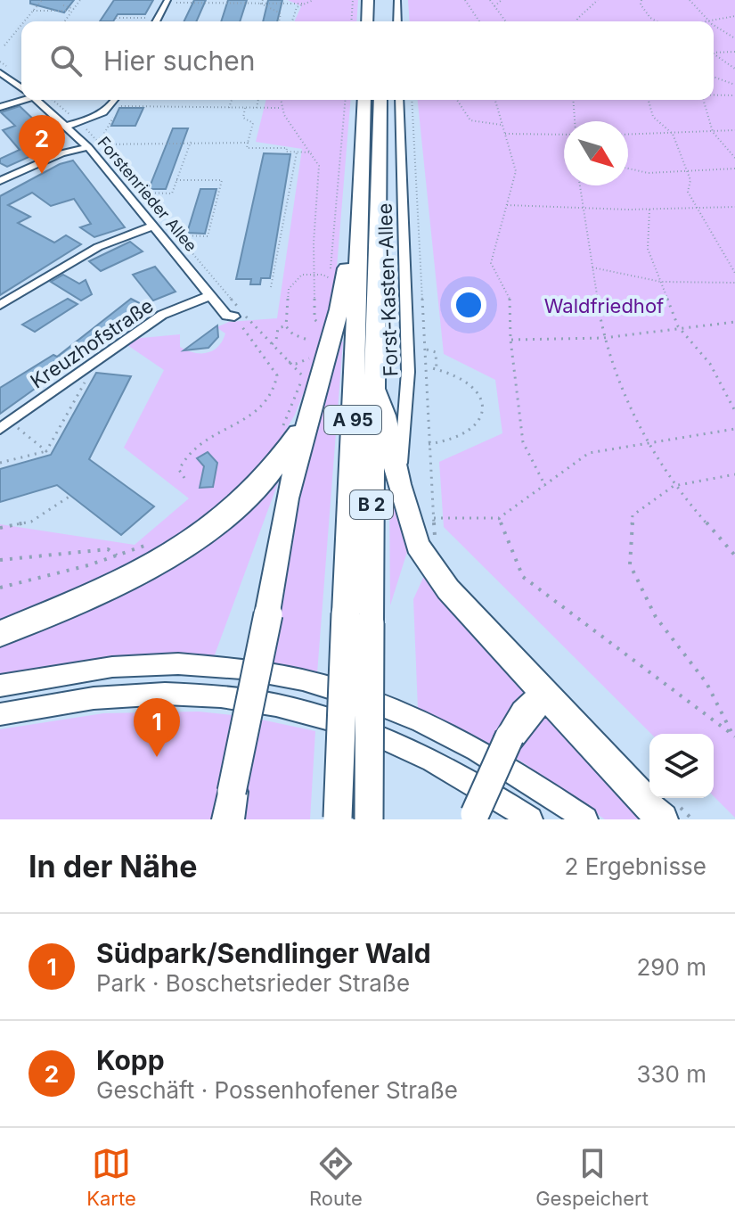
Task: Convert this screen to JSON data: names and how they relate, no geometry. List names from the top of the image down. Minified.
{"streets":{"highway":["A 95","B 2"],"street":["Forstenrieder Allee","Forst-Kasten-Allee","Kreuzhofstraße"]},"crossings":[["Forstenrieder Allee","Kreuzhofstraße"],["A 95","B 2"]],"parks":["Waldfriedhof"],"north":"bottom right","page":{"search":"Hier suchen","pins":["2","1"],"heading":["In der Nähe","2 Ergebnisse"],"list":[{"mark":"1","name":"Südpark/Sendlinger Wald","note":"Park · Boschetsrieder Straße","value":"290 m"},{"mark":"2","name":"Kopp","note":"Geschäft · Possenhofener Straße","value":"330 m"}],"nav":["Karte","Route","Gespeichert"]}}
